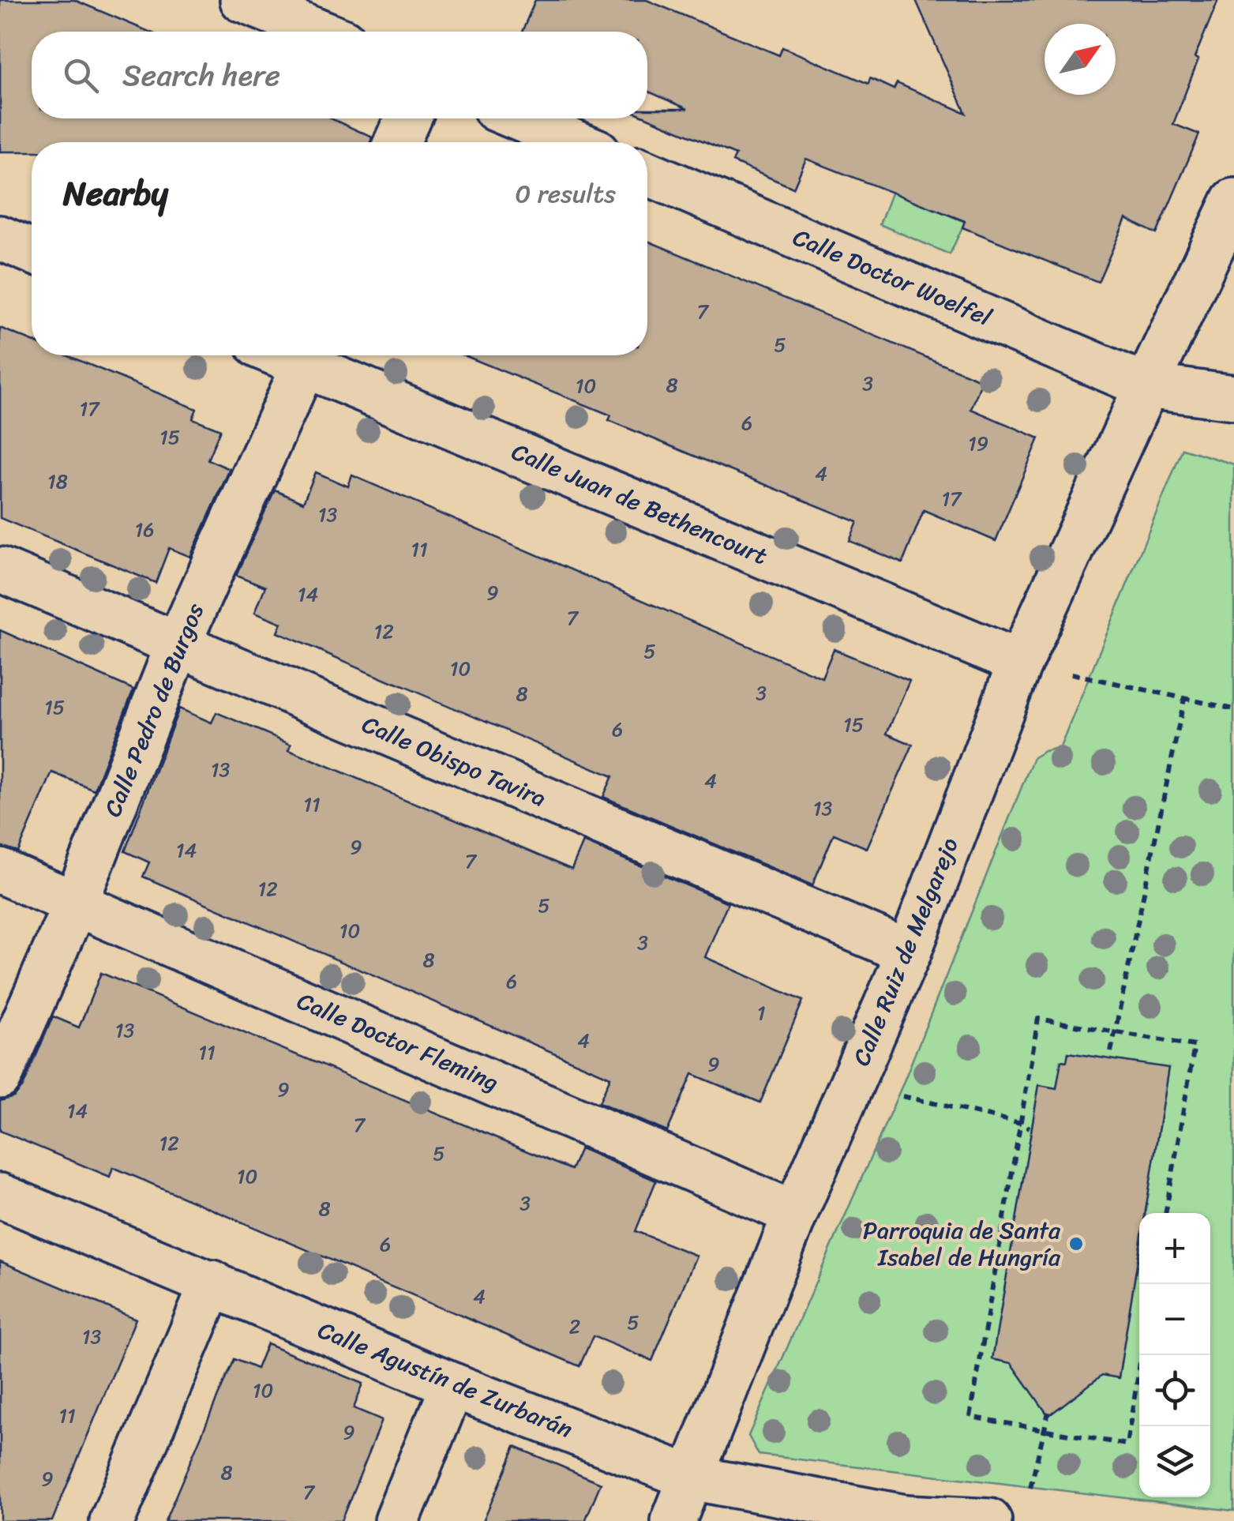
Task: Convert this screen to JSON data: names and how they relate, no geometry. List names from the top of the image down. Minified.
{"streets":{"street":["Calle Doctor Woelfel","Calle Juan de Bethencourt","Calle Pedro de Burgos","Calle Obispo Tavira","Calle Ruiz de Melgarejo","Calle Doctor Fleming","Calle Agustín de Zurbarán"]},"crossings":[["Calle Doctor Woelfel","Calle Ruiz de Melgarejo"],["Calle Juan de Bethencourt","Calle Pedro de Burgos"],["Calle Juan de Bethencourt","Calle Ruiz de Melgarejo"],["Calle Pedro de Burgos","Calle Obispo Tavira"],["Calle Pedro de Burgos","Calle Doctor Fleming"],["Calle Obispo Tavira","Calle Ruiz de Melgarejo"],["Calle Ruiz de Melgarejo","Calle Doctor Fleming"],["Calle Ruiz de Melgarejo","Calle Agustín de Zurbarán"]],"places":["Parroquia de Santa Isabel de Hungría"],"house_numbers":["7","5","3","8","10","17","6","15","19","4","18","17","13","16","11","9","14","7","12","5","10","3","8","15","15","6","13","4","11","13","9","14","7","12","5","10","3","8","6","1","13","4","11","9","9","14","7","12","5","10","3","8","6","4","5","2","13","10","11","9","8","9","7"],"north":"top right","page":{"search":"Search here","heading":["Nearby","0 results"],"map_buttons":["+","−"]}}
